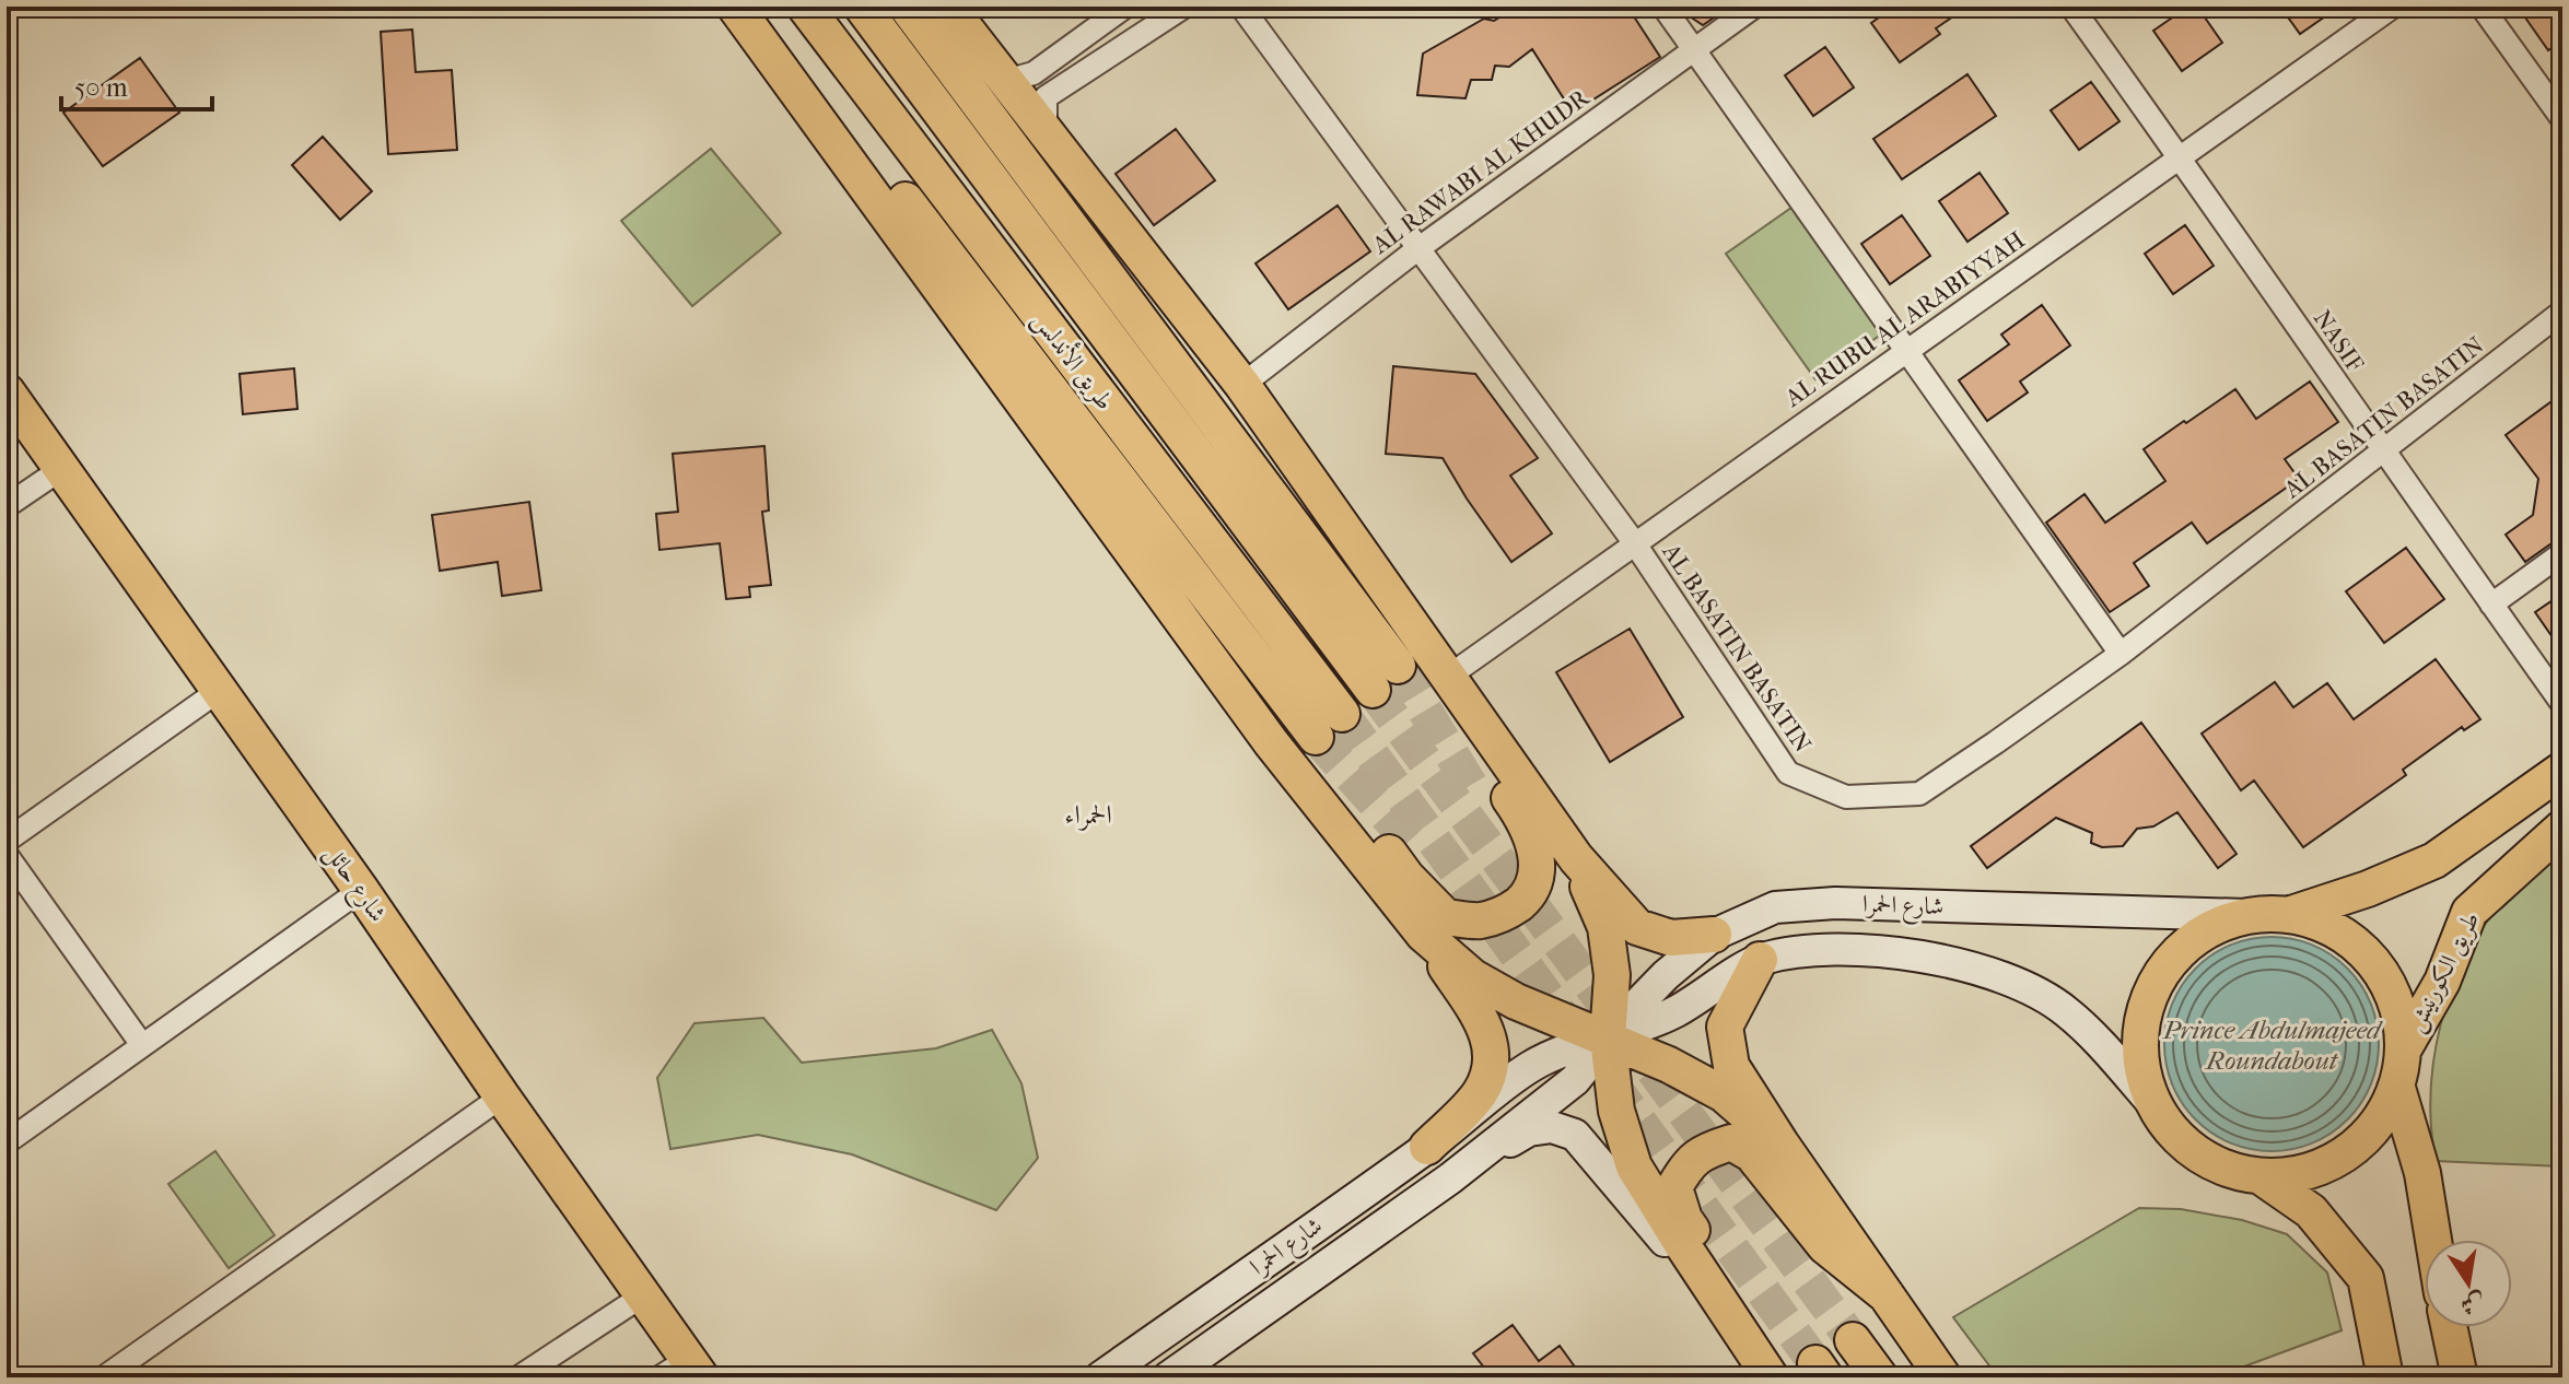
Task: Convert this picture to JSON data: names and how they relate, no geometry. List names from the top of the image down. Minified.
{"streets":{"main road":["طريق الأندلس","شارع حائل","شارع الحمرا","طريق الكورنيش"],"street":["AL RAWABI AL KHUDR","AL RUBU AL ARABIYYAH","NASIF","AL BASATIN BASATIN"]},"crossings":[["AL RAWABI AL KHUDR","AL BASATIN BASATIN"],["AL RUBU AL ARABIYYAH","NASIF"],["AL RUBU AL ARABIYYAH","AL BASATIN BASATIN"],["NASIF","AL BASATIN BASATIN"],["شارع الحمرا","طريق الكورنيش"]],"districts":["الحمراء"],"water":["Prince Abdulmajeed Roundabout"],"scale_bar":"50 m","north":"bottom"}
